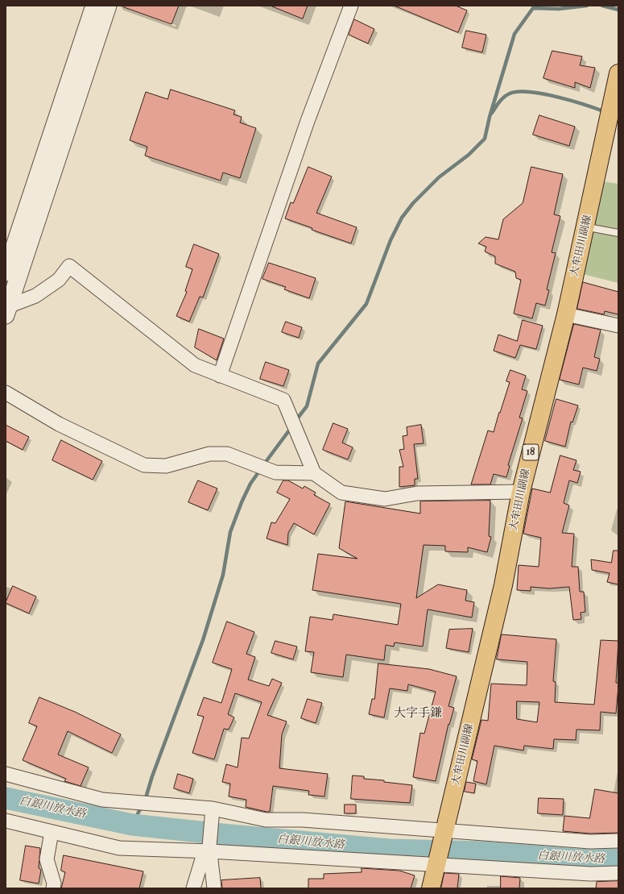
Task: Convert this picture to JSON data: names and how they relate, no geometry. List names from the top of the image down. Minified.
{"streets":{"main road":["大牟田川副線","18"]},"districts":["大字手鎌"],"water":["白銀川放水路"]}
